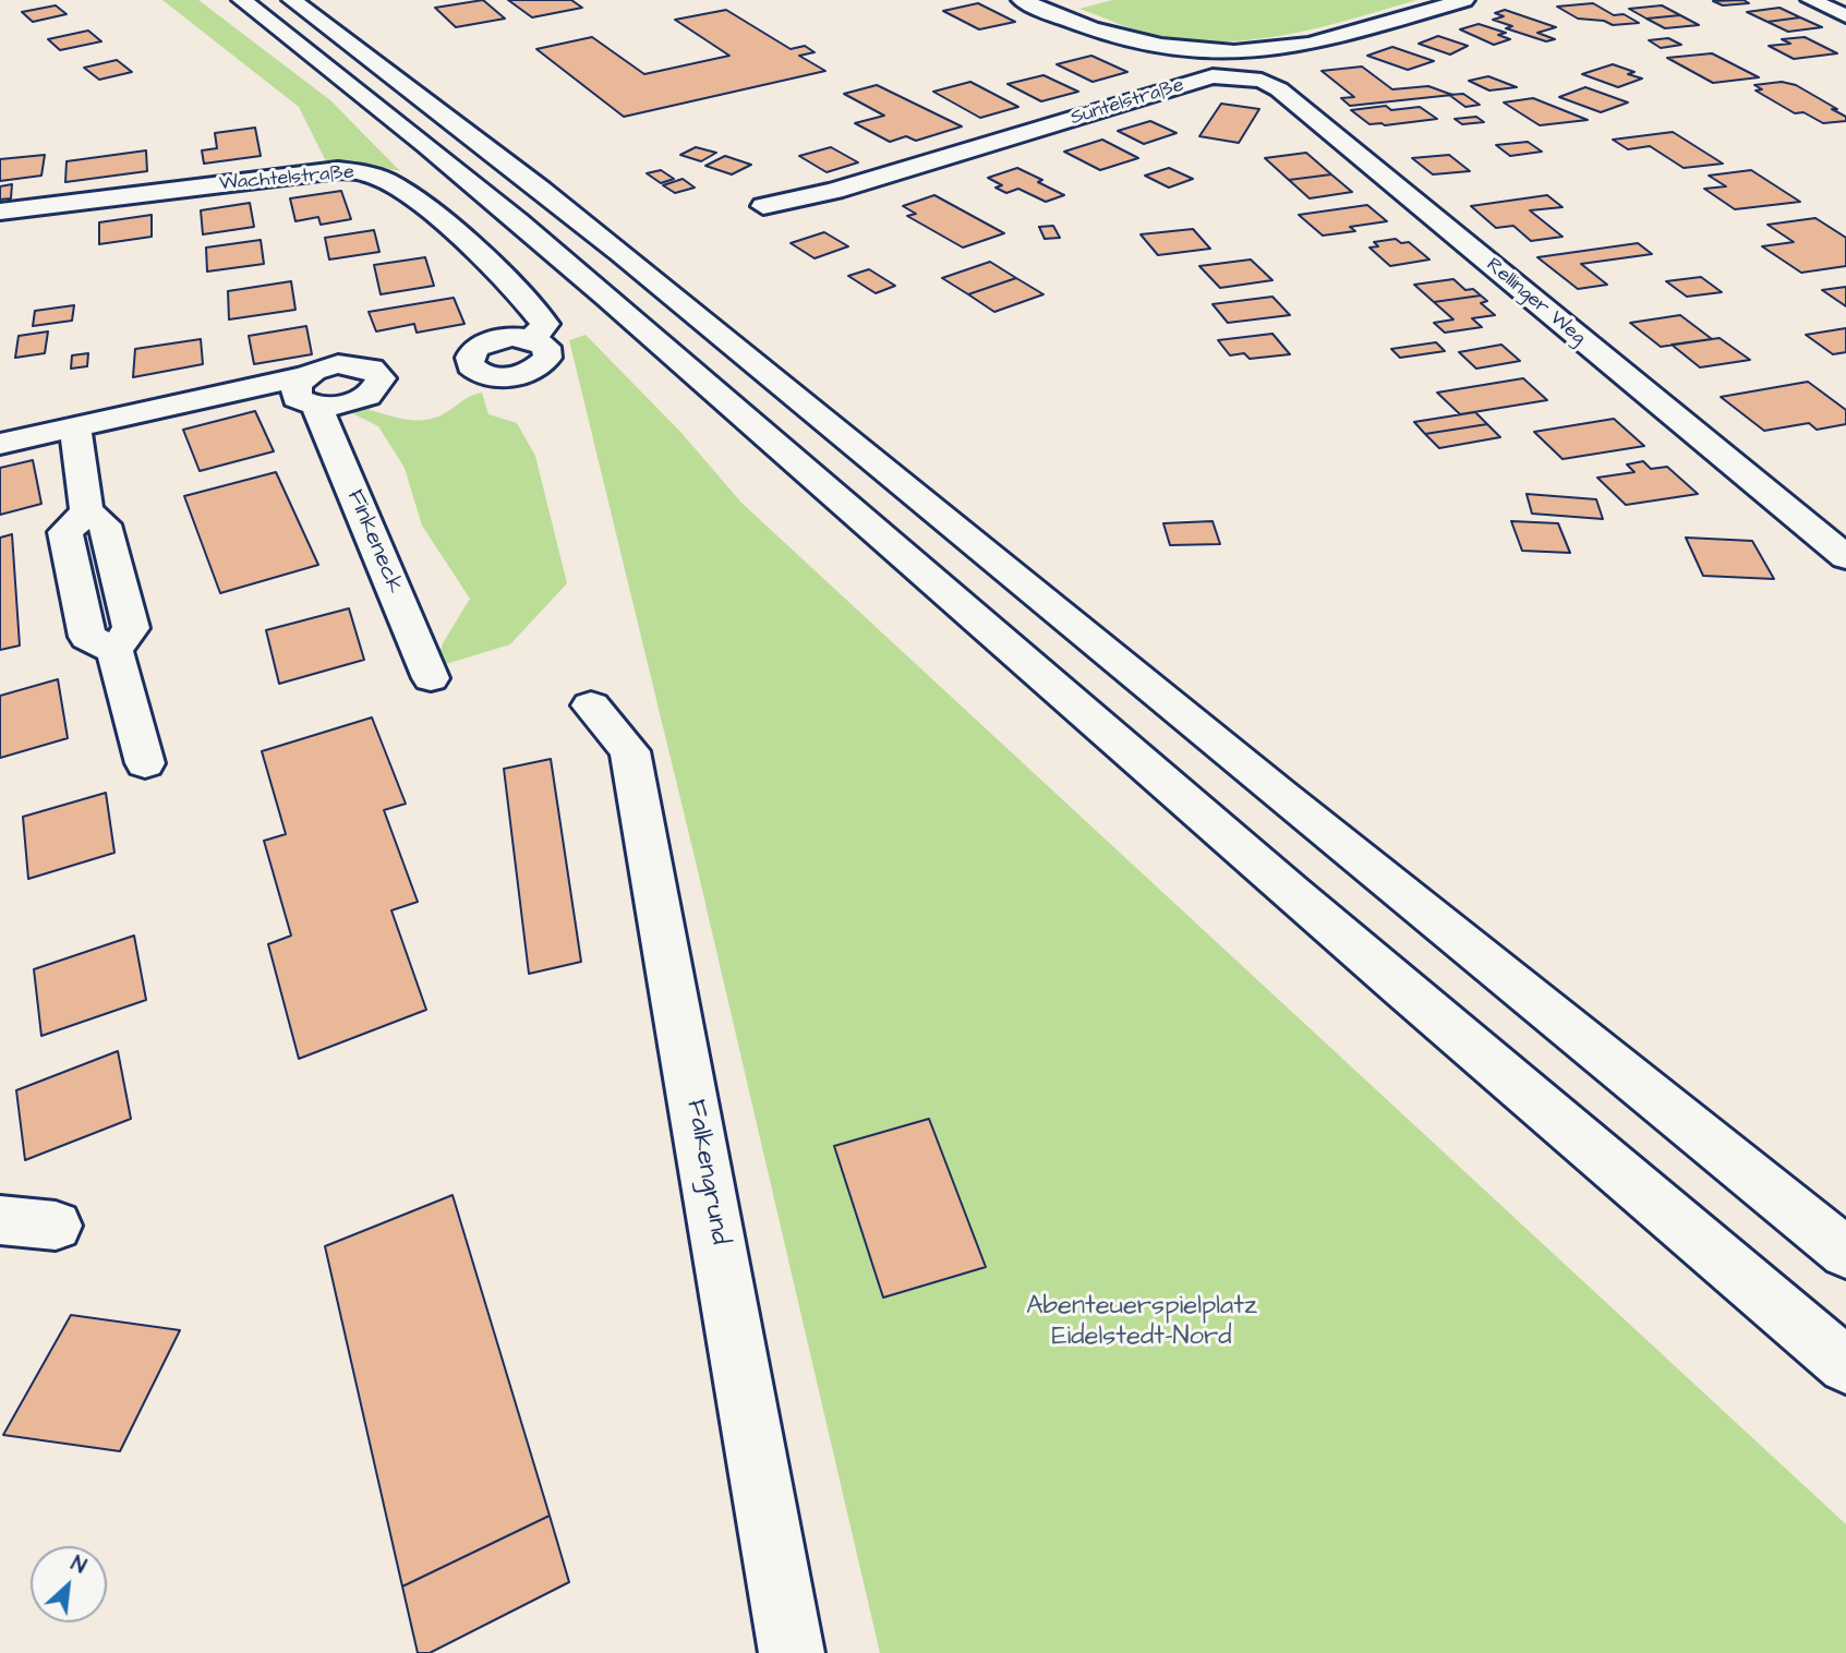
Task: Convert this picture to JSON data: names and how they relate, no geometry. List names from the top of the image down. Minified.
{"streets":{"main road":["Süntelstraße","Wachtelstraße","Rellinger Weg","Finkeneck","Falkengrund"]},"crossings":[["Süntelstraße","Rellinger Weg"]],"parks":["Abenteuerspielplatz Eidelstedt-Nord"],"north":"top right"}
